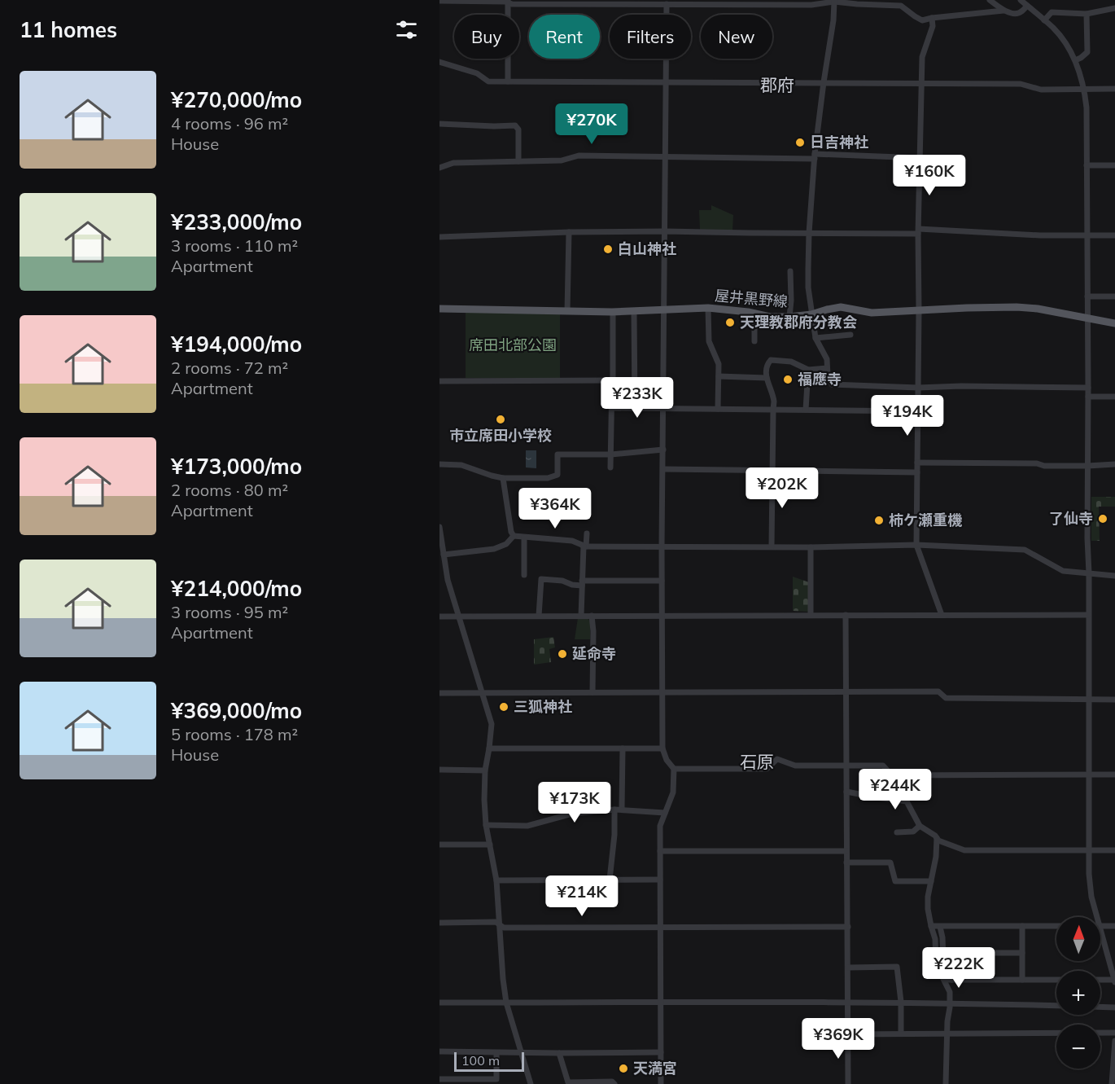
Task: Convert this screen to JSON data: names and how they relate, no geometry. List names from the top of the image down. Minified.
{"streets":{"main road":["屋井黒野線"]},"districts":["郡府","石原"],"parks":["席田北部公園"],"places":["日吉神社","白山神社","天理教郡府分教会","福應寺","市立席田小学校","了仙寺","柿ケ瀬重機","延命寺","三狐神社","天満宮"],"scale_bar":"100 m","north":"top","page":{"heading":"11 homes","chip":["Buy","Rent","Filters","New"],"list":[{"name":"¥270,000/mo","note":"4 rooms · 96 m² · House"},{"name":"¥233,000/mo","note":"3 rooms · 110 m² · Apartment"},{"name":"¥194,000/mo","note":"2 rooms · 72 m² · Apartment"},{"name":"¥173,000/mo","note":"2 rooms · 80 m² · Apartment"},{"name":"¥214,000/mo","note":"3 rooms · 95 m² · Apartment"},{"name":"¥369,000/mo","note":"5 rooms · 178 m² · House"}],"price":["¥270K","¥160K","¥233K","¥194K","¥202K","¥364K","¥244K","¥173K","¥214K","¥222K","¥369K"],"map_buttons":["+","−"],"scale":"100 m"}}
